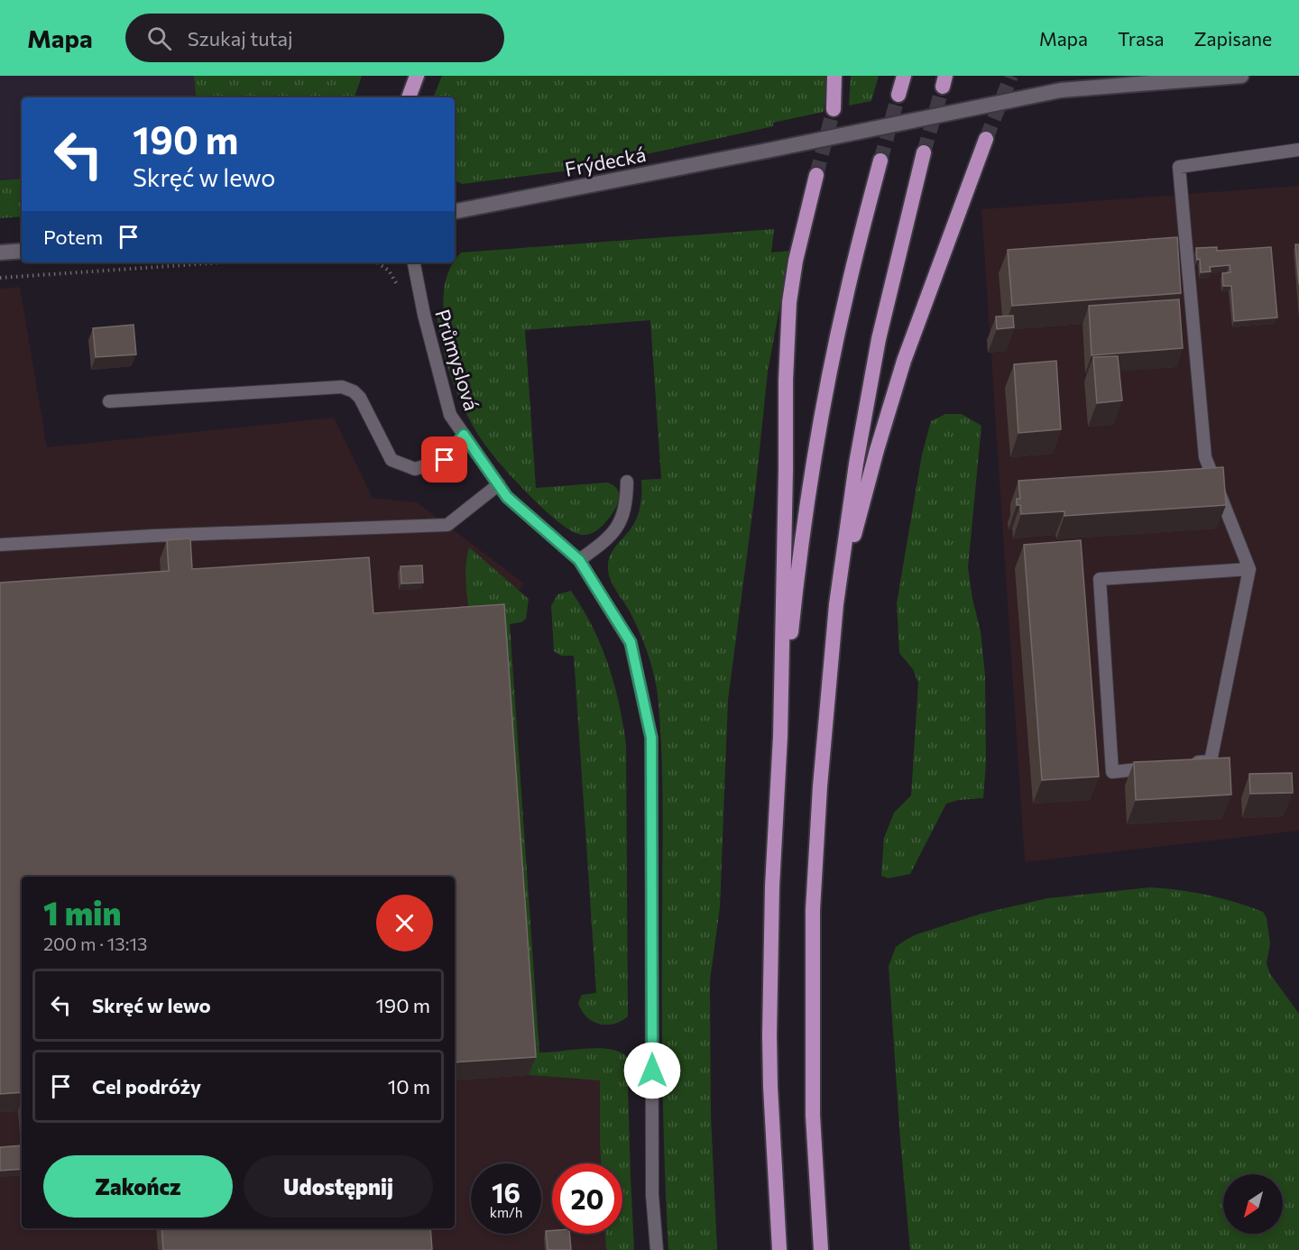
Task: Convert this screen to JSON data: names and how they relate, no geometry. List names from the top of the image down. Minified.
{"streets":{"main road":["Frýdecká"],"lane":["Průmyslová"]},"north":"bottom left","page":{"header":"Mapa","search":"Szukaj tutaj","nav":["Mapa","Trasa","Zapisane"],"turn":["190 m","Skręć w lewo"],"then":"Potem","heading":["1 min","200 m · 13:13"],"list":[{"name":"Skręć w lewo","value":"190 m"},{"name":"Cel podróży","value":"10 m"}],"buttons":["Zakończ","Udostępnij"],"speed":"16 km/h","limit":"20"}}
